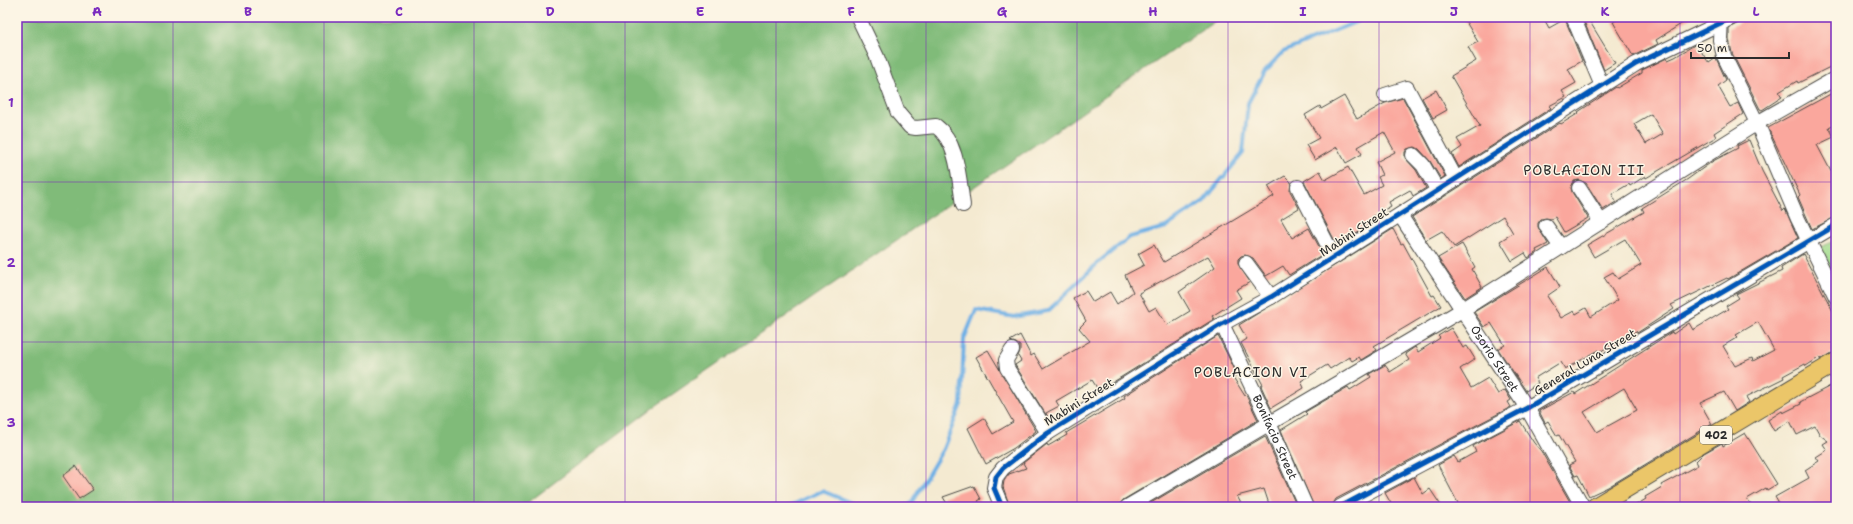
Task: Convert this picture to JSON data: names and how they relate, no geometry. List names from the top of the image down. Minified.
{"streets":{"main road":["402"],"street":["Mabini Street","Osorio Street","General Luna Street","Bonifacio Street"]},"crossings":[["Mabini Street","Osorio Street"],["Mabini Street","Bonifacio Street"],["Osorio Street","General Luna Street"]],"districts":["POBLACION III","POBLACION VI"],"scale_bar":"50 m","grid":{"columns":["A","B","C","D","E","F","G","H","I","J","K","L"],"rows":["1","2","3"]}}
